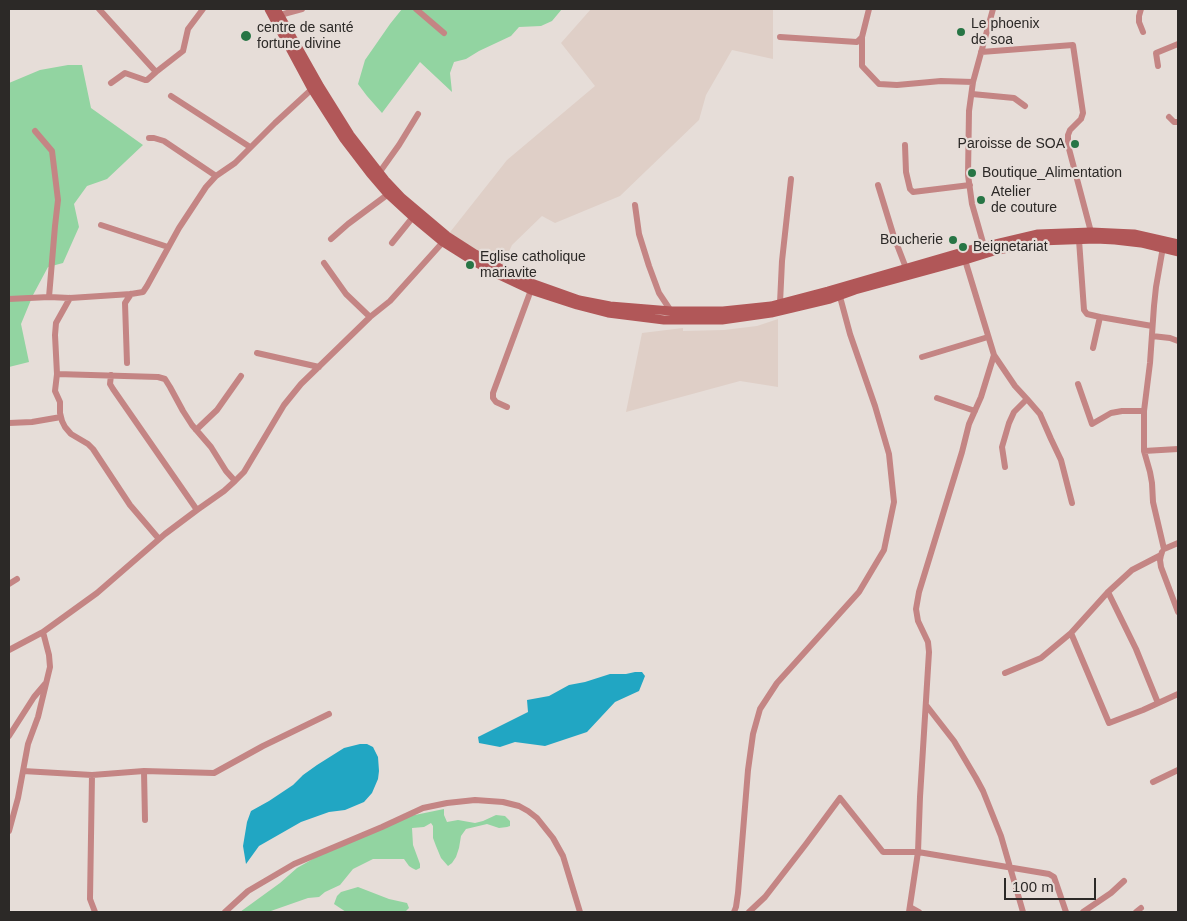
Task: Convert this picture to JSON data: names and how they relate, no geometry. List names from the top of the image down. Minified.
{"places":["Le phoenix de soa","centre de santé fortune divine","Paroisse de SOA","Boutique_Alimentation","Atelier de couture","Boucherie","Beignetariat","Eglise catholique mariavite"],"scale_bar":"100 m"}
